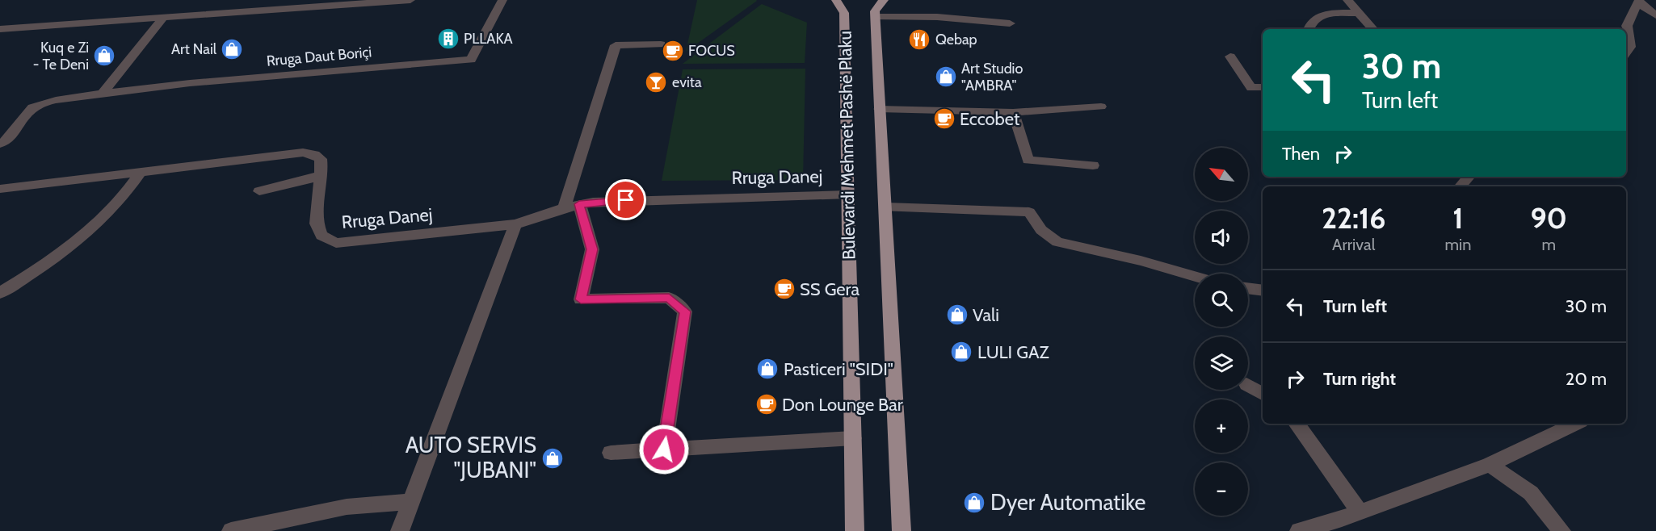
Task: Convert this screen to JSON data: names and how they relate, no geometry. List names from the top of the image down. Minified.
{"streets":{"main road":["Bulevardi Mehmet Pashë Plaku"],"street":["Rruga Daut Boriçi","Rruga Danej"]},"crossings":[["Bulevardi Mehmet Pashë Plaku","Rruga Danej"]],"places":{"building":["PLLAKA"],"restaurant":["Qebap"],"shop":["Art Nail","Kuq e Zi - Te Deni","Art Studio \"AMBRA\"","Vali","LULI GAZ","Pasticeri \"SIDI\"","AUTO SERVIS \"JUBANI\"","Dyer Automatike"],"cafe":["FOCUS","Eccobet","SS Gera","Don Lounge Bar"],"bar":["evita"]},"north":"top left","page":{"turn":["30 m","Turn left"],"then":"Then","map_buttons":["+","−"],"eta":["22:16","Arrival","1","min","90","m"],"list":[{"name":"Turn left","value":"30 m"},{"name":"Turn right","value":"20 m"}]}}
